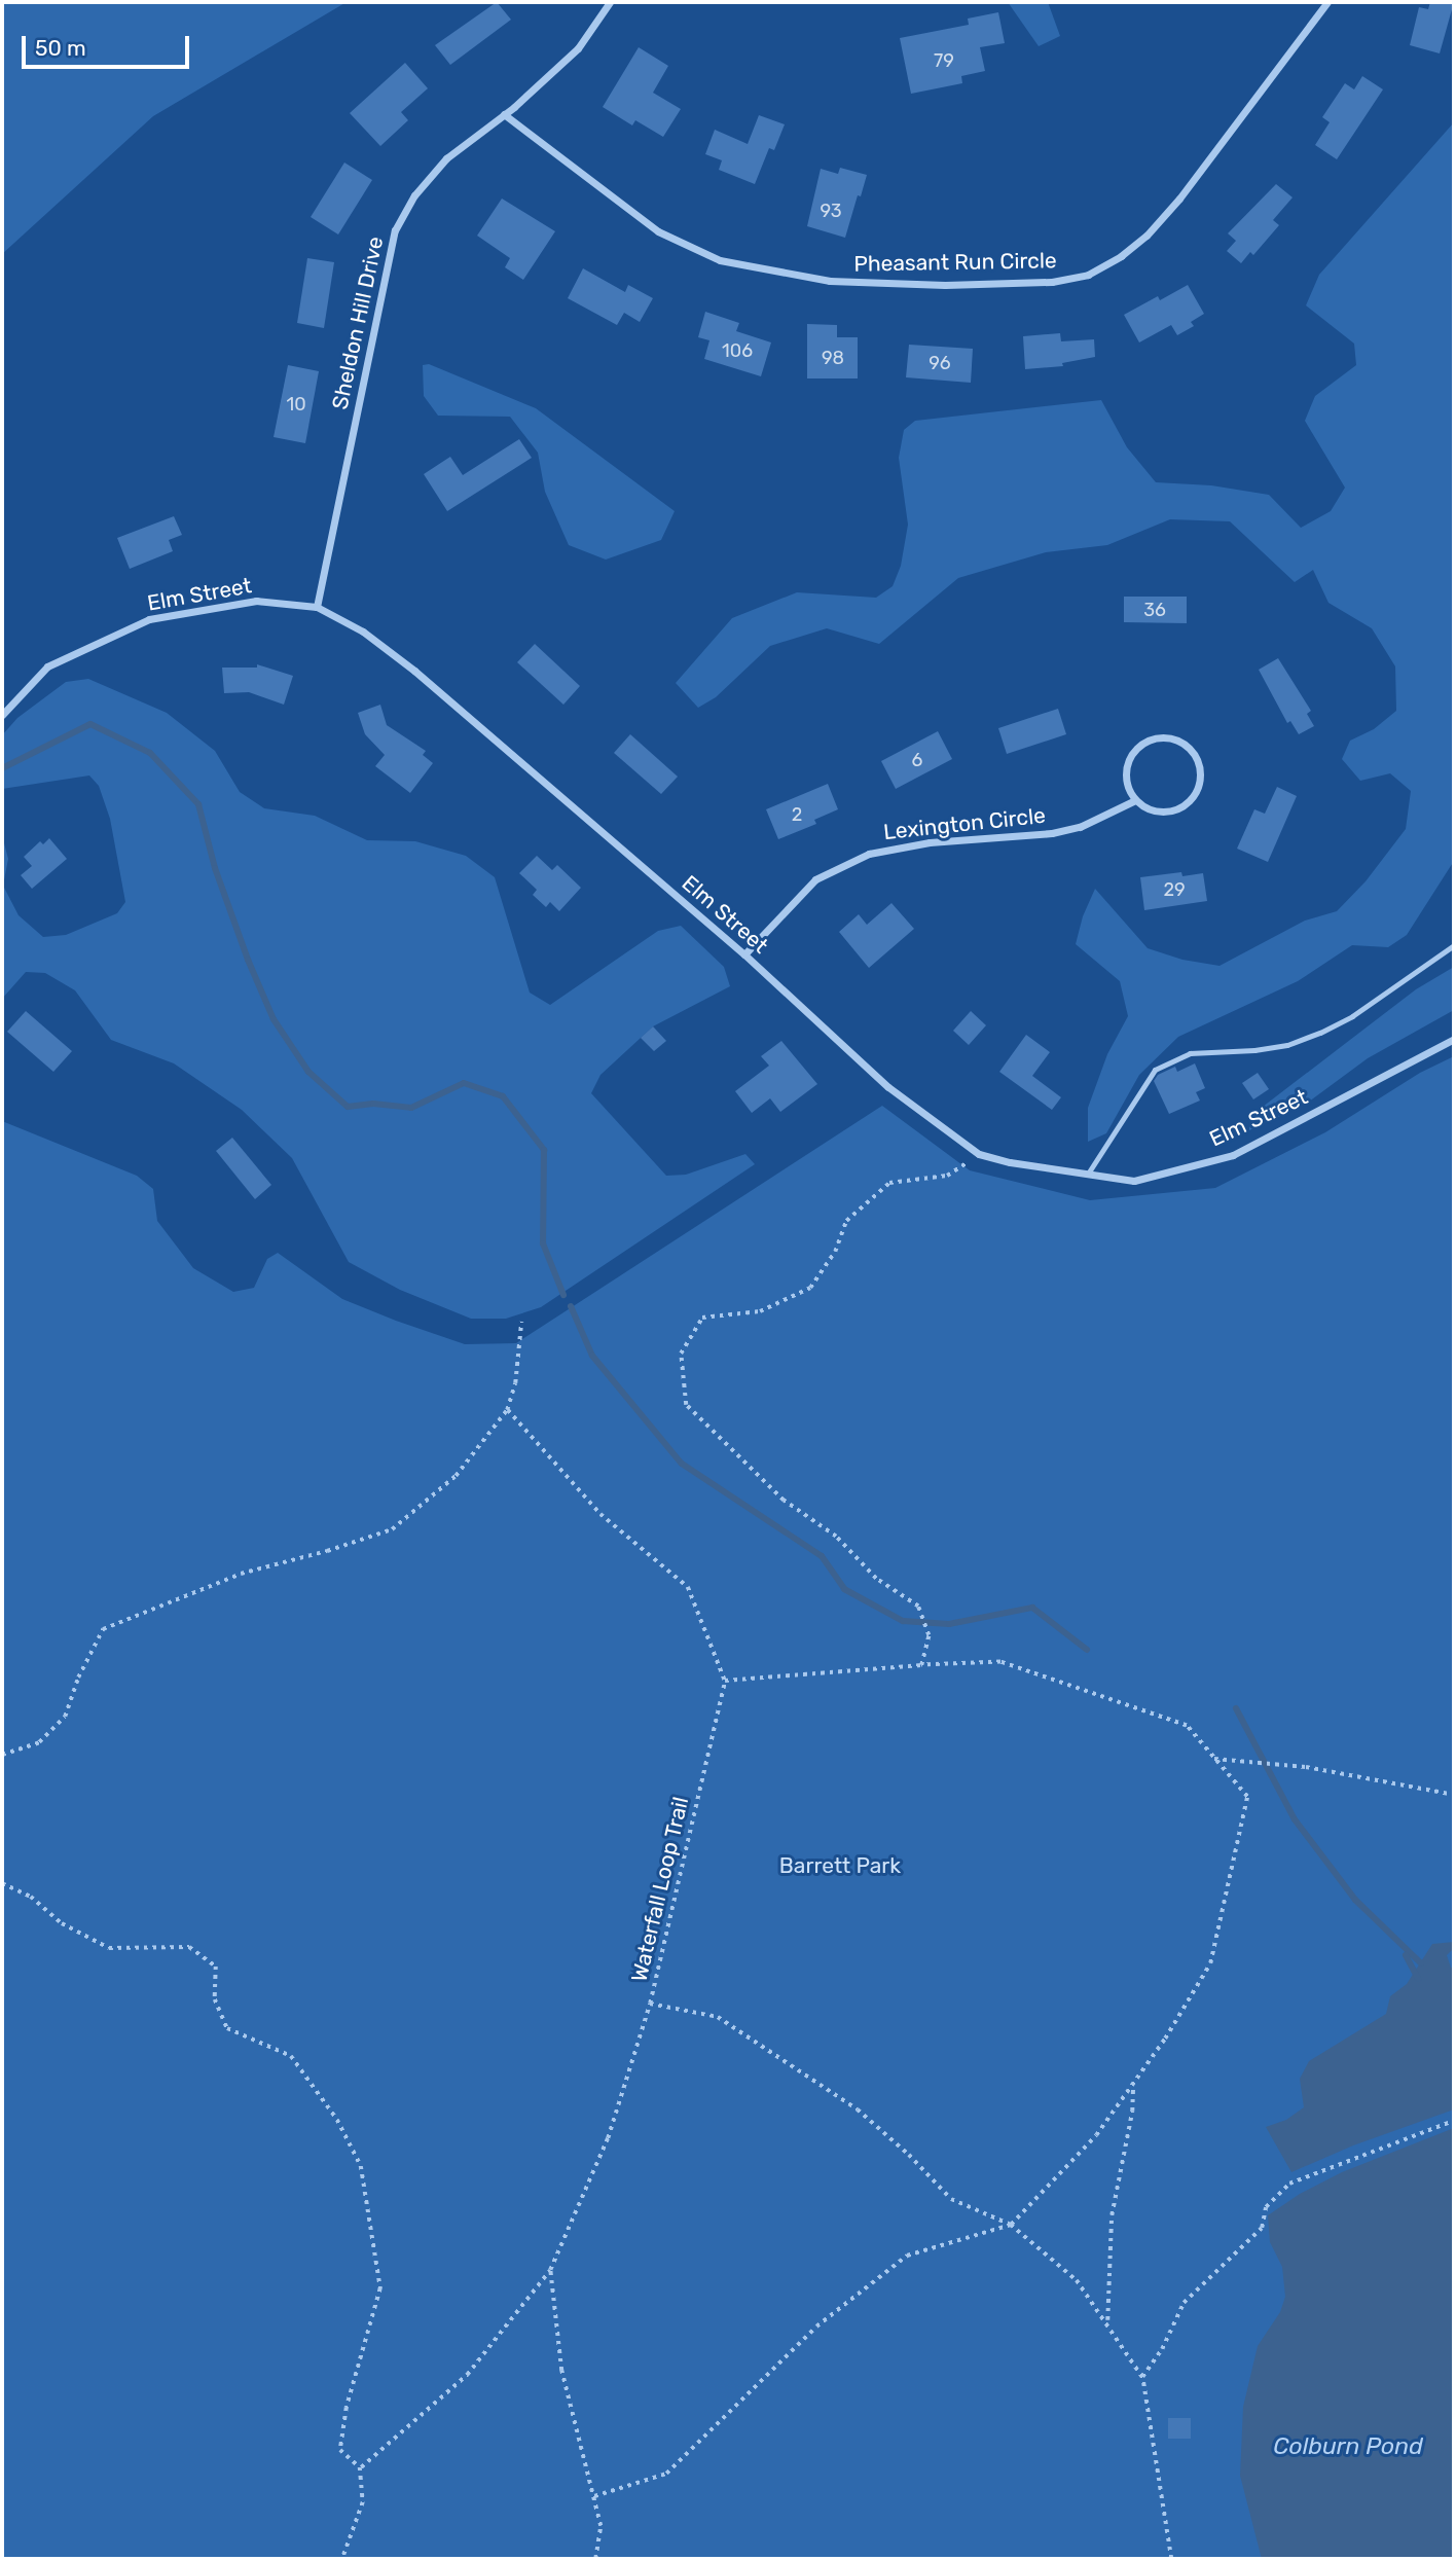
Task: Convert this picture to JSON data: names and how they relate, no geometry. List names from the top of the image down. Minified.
{"streets":{"street":["Pheasant Run Circle","Sheldon Hill Drive","Elm Street","Lexington Circle"],"path":["Waterfall Loop Trail"]},"crossings":[["Pheasant Run Circle","Sheldon Hill Drive"],["Sheldon Hill Drive","Elm Street"],["Elm Street","Lexington Circle"]],"water":["Colburn Pond"],"parks":["Barrett Park"],"house_numbers":["79","93","106","98","96","10","36","6","2","29"],"scale_bar":"50 m"}
